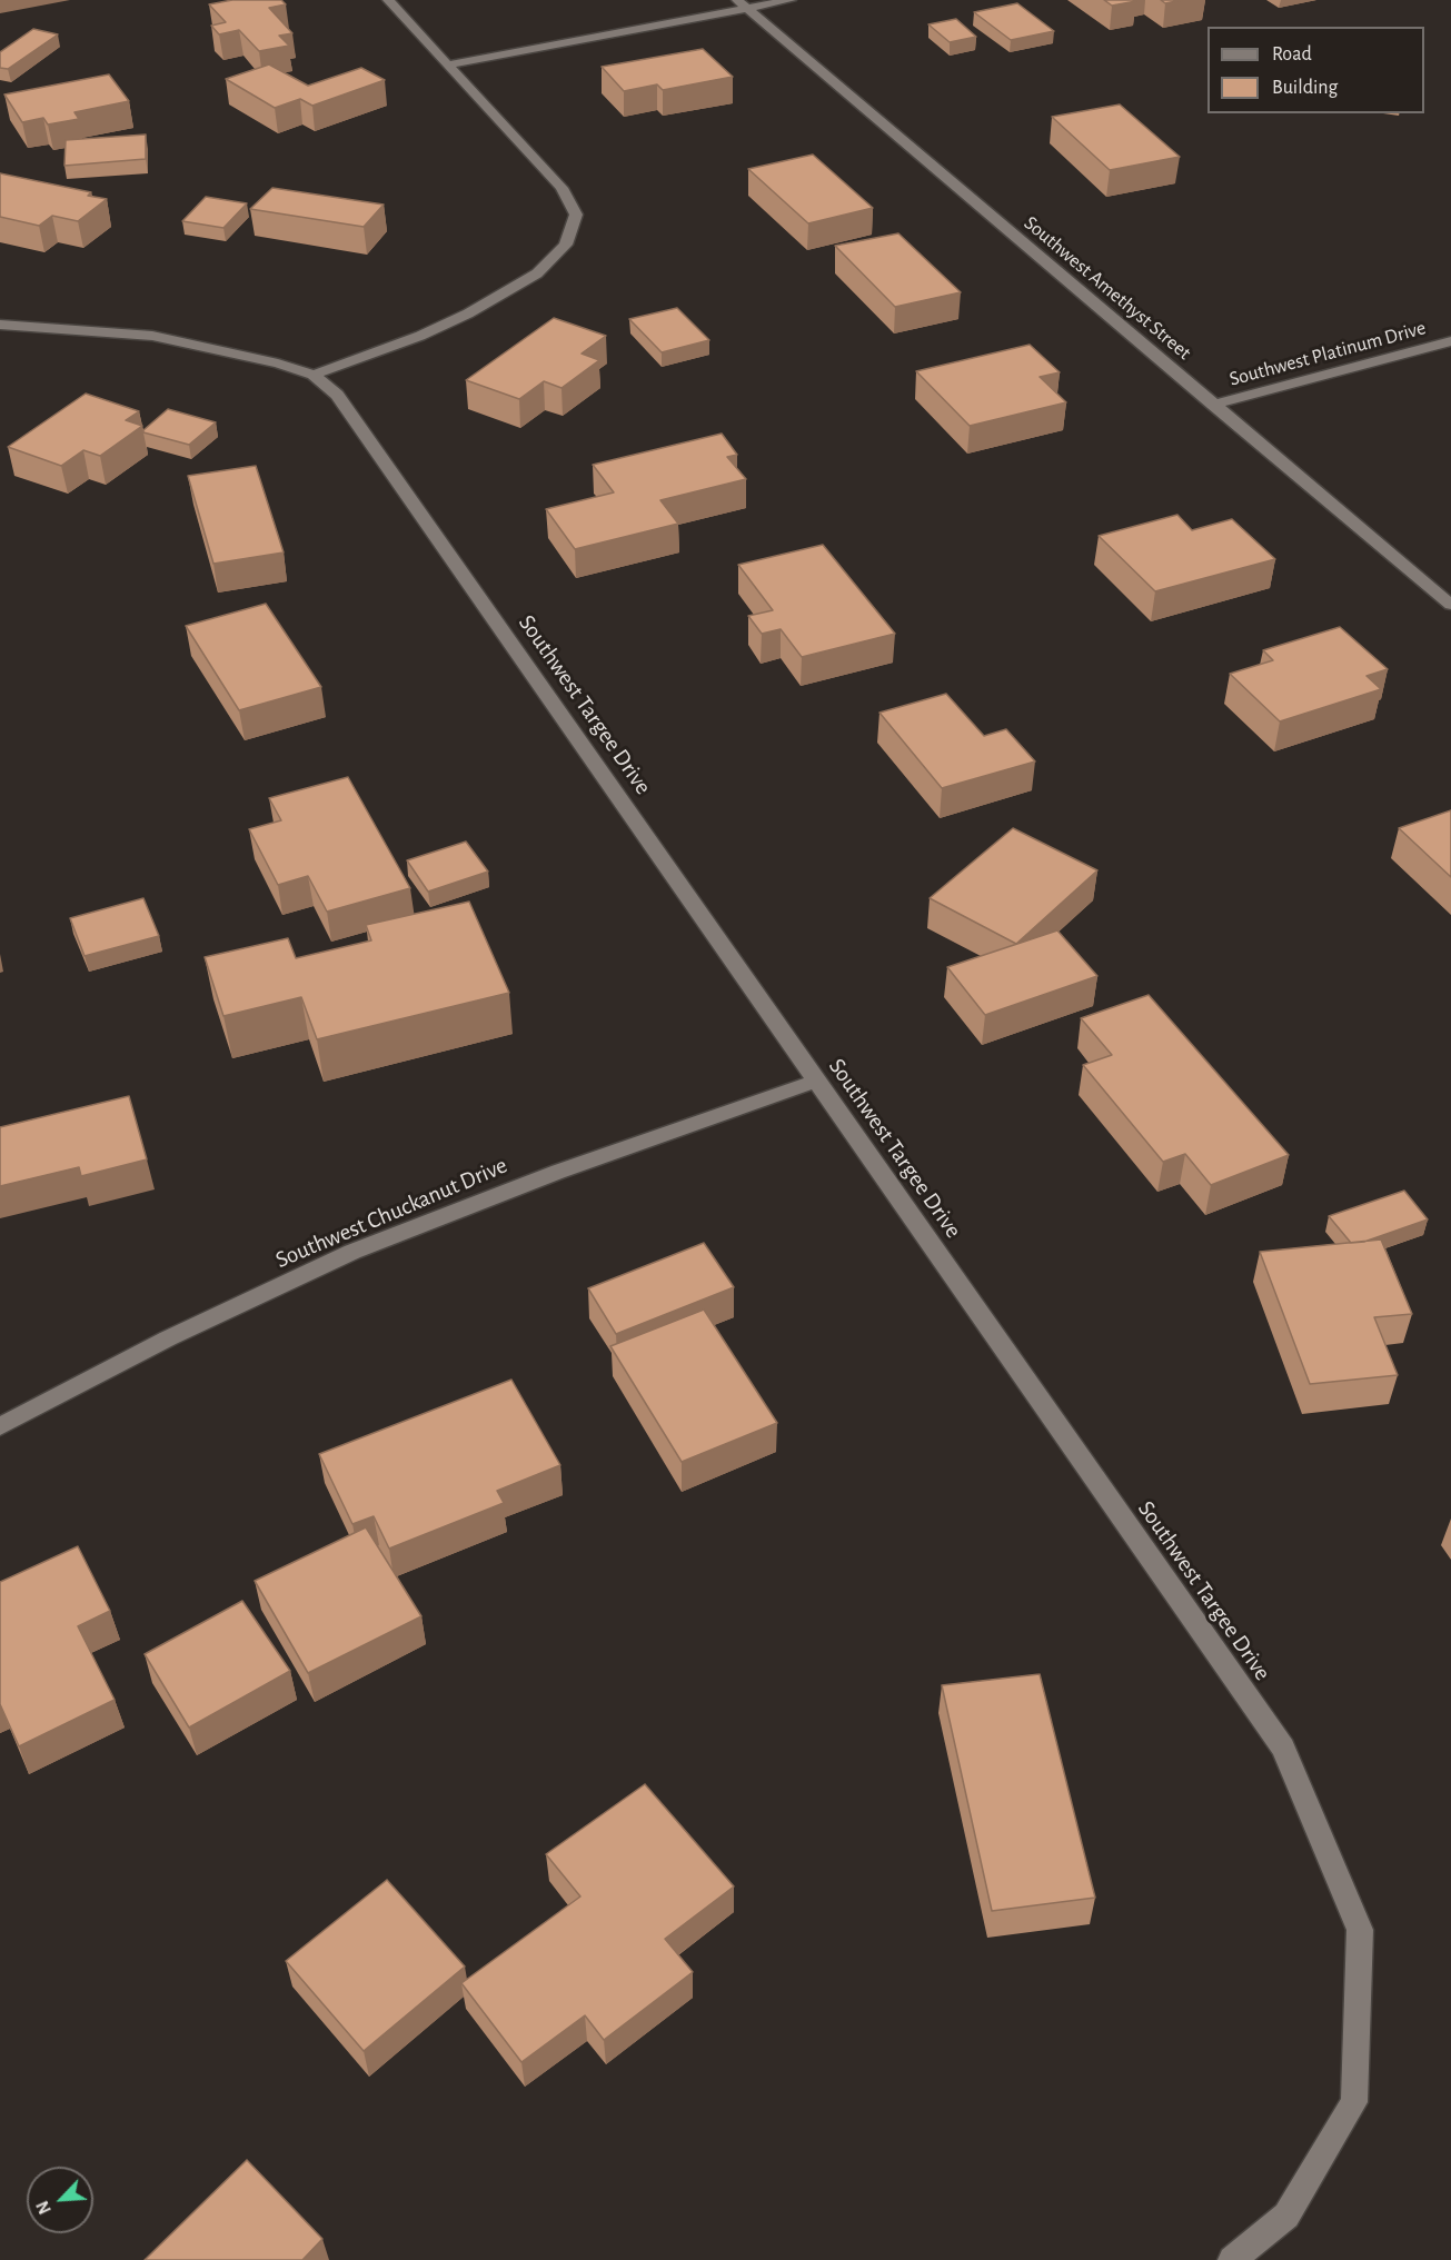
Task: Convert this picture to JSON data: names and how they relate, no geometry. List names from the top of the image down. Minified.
{"streets":{"street":["Southwest Amethyst Street","Southwest Platinum Drive","Southwest Targee Drive","Southwest Chuckanut Drive"]},"crossings":[["Southwest Amethyst Street","Southwest Platinum Drive"],["Southwest Targee Drive","Southwest Chuckanut Drive"]],"legend":["Road","Building"],"north":"bottom left"}
